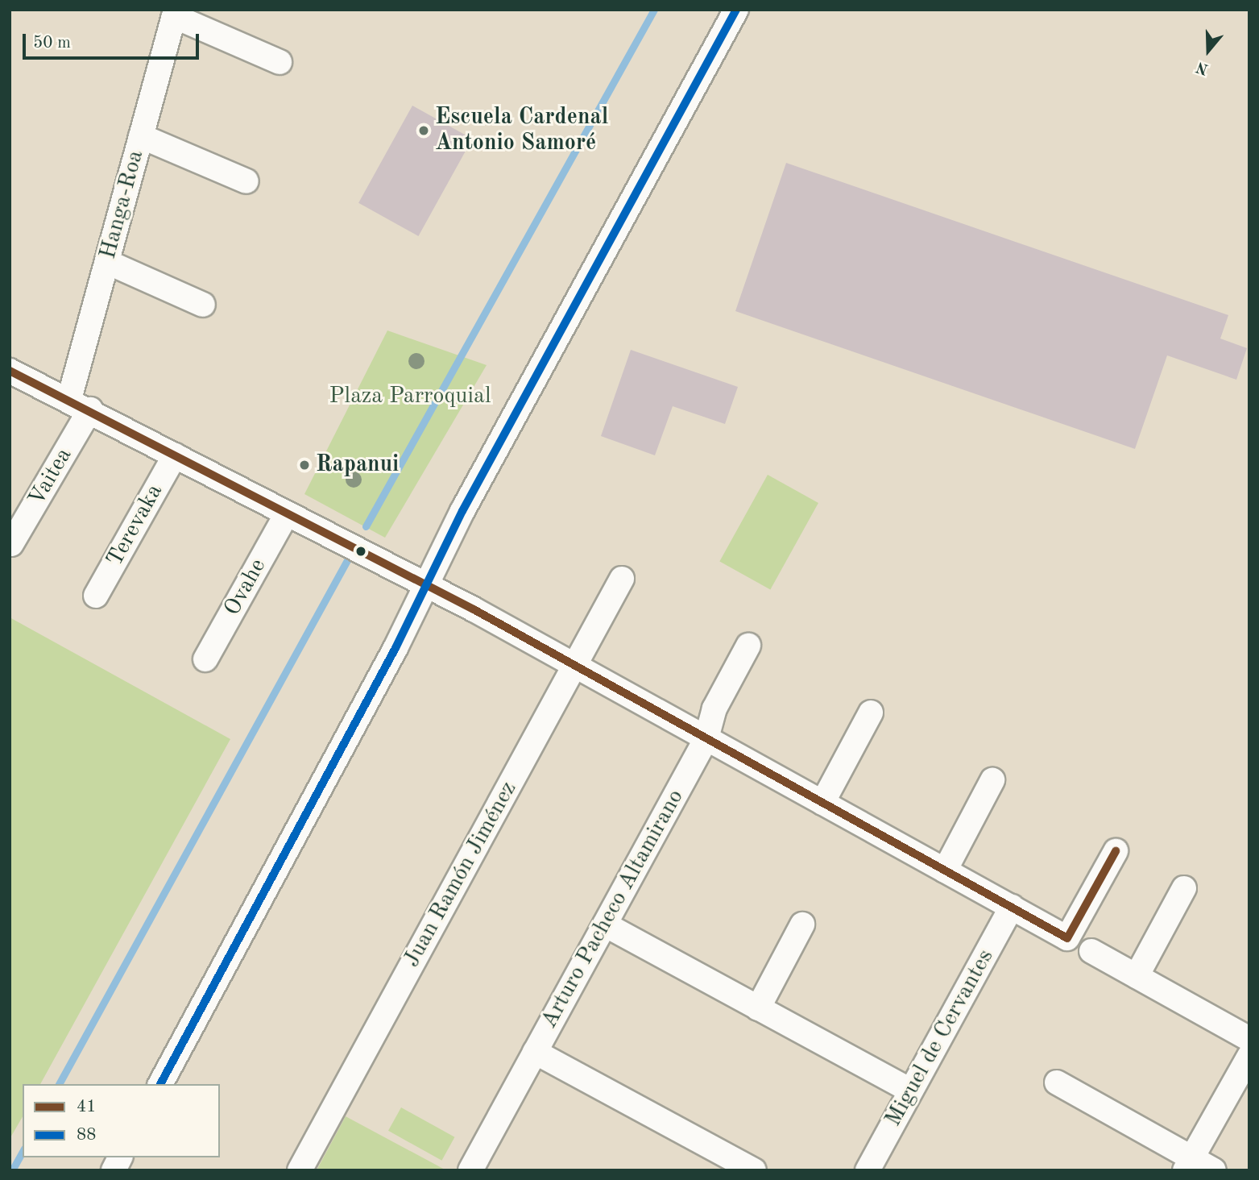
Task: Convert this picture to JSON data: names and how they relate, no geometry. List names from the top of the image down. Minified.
{"streets":{"street":["Hanga-Roa","Vaitea","Terevaka","Ovahe","Juan Ramón Jiménez","Arturo Pacheco Altamirano","Miguel de Cervantes"]},"crossings":[["Hanga-Roa","Vaitea"]],"parks":["Plaza Parroquial"],"places":["Escuela Cardenal Antonio Samoré","Rapanui"],"lines":["transit line 88","transit line 41"],"legend":["41","88"],"scale_bar":"50 m","north":"bottom"}
